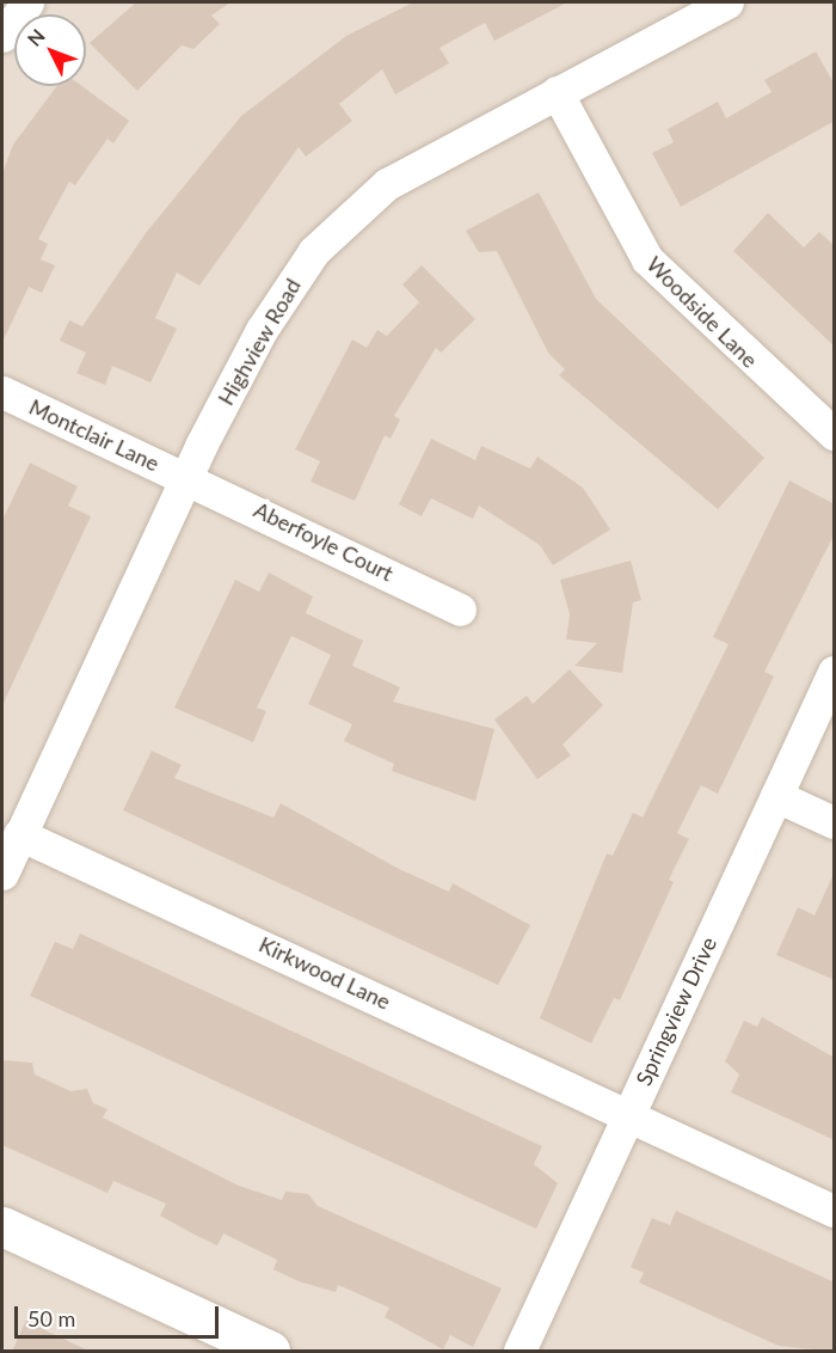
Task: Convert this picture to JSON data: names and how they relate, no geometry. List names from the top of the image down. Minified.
{"streets":{"street":["Woodside Lane","Highview Road","Montclair Lane","Aberfoyle Court","Kirkwood Lane","Springview Drive"]},"crossings":[["Woodside Lane","Highview Road"],["Highview Road","Montclair Lane"],["Highview Road","Aberfoyle Court"],["Highview Road","Kirkwood Lane"],["Montclair Lane","Aberfoyle Court"],["Kirkwood Lane","Springview Drive"]],"scale_bar":"50 m","north":"top left"}
